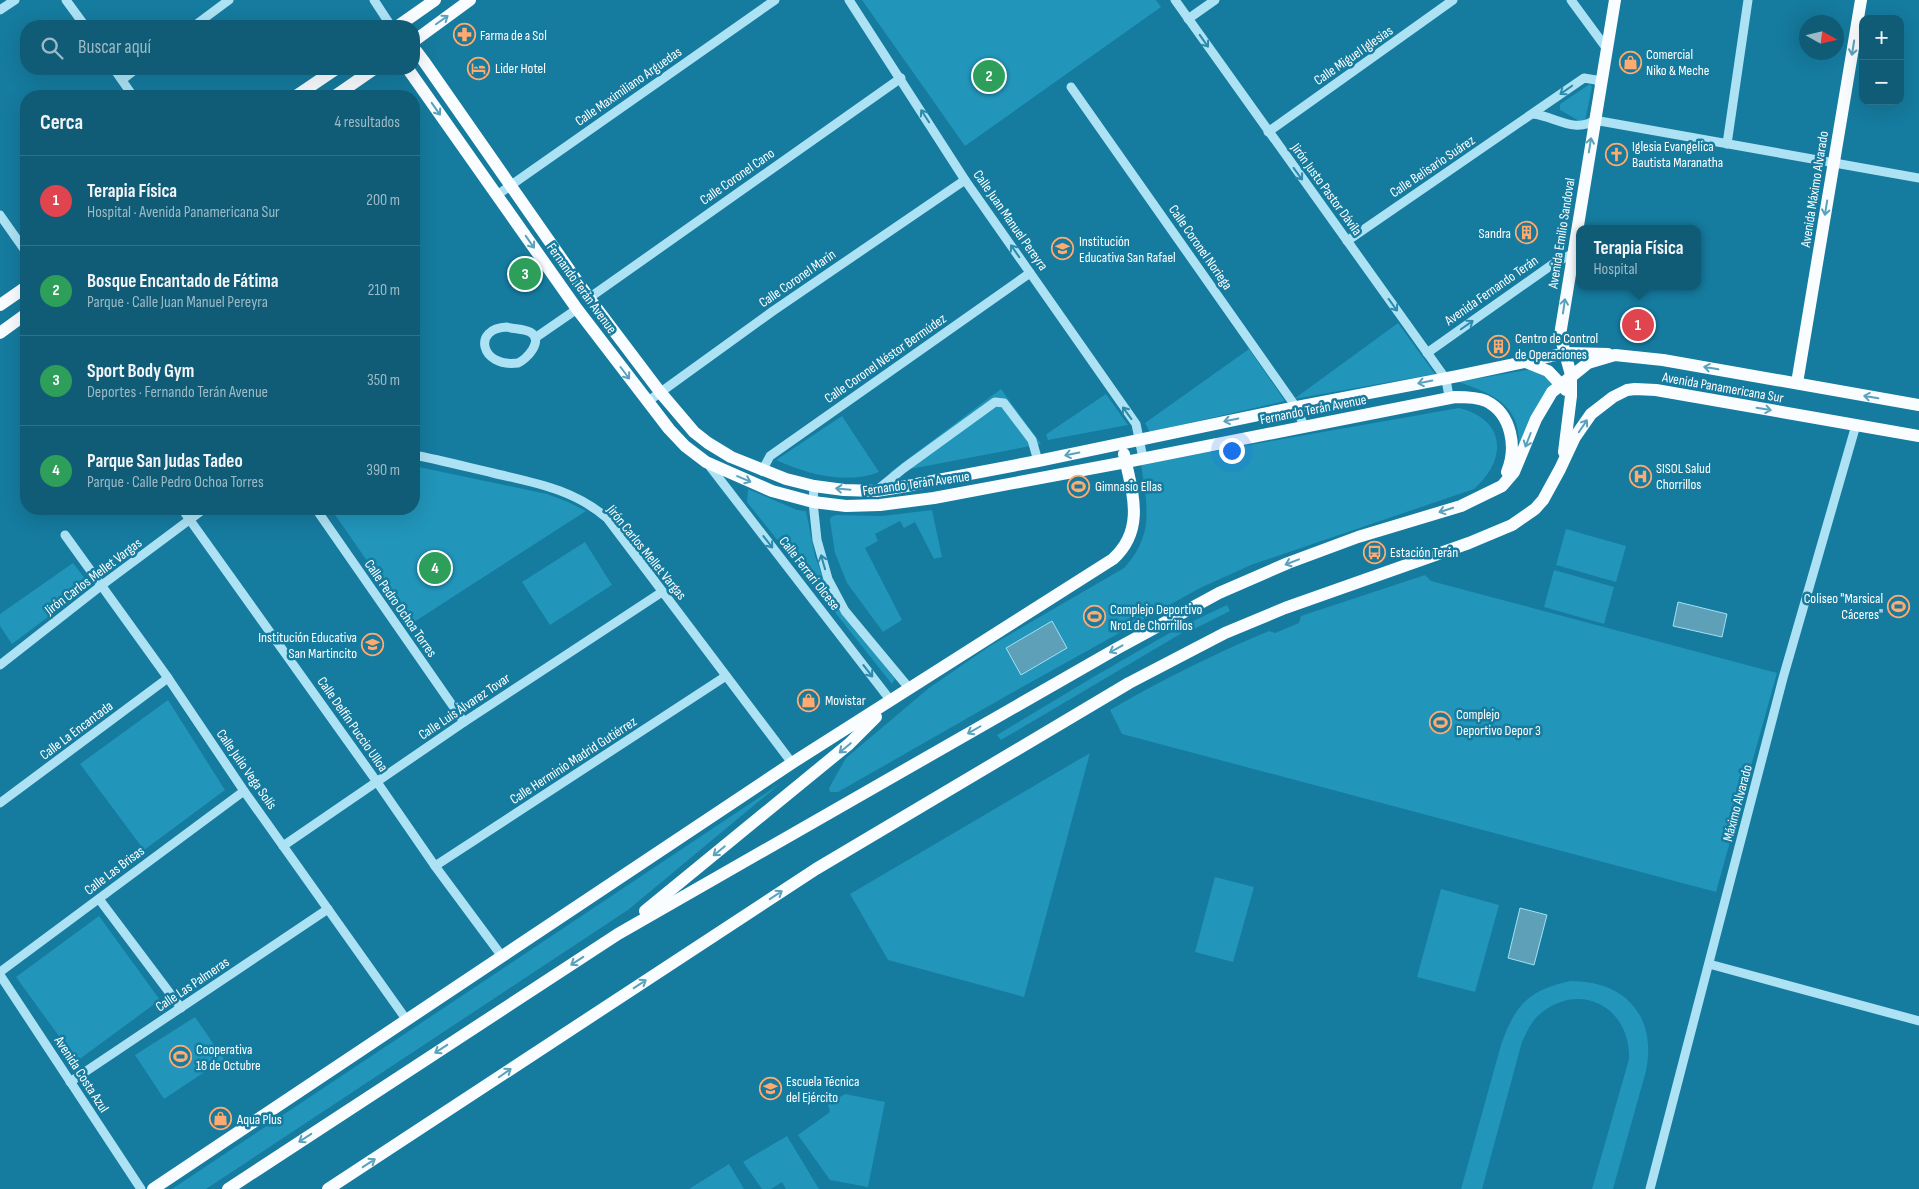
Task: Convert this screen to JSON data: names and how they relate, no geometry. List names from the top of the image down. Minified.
{"streets":{"main road":["Avenida Máximo Alvarado","Avenida Emilio Sandoval","Fernando Terán Avenue","Avenida Panamericana Sur"],"street":["Calle Miguel Iglesias","Calle Maximiliano Arguedas","Calle Belisario Suárez","Calle Coronel Cano","Jirón Justo Pastor Dávila","Calle Juan Manuel Pereyra","Calle Coronel Noriega","Calle Coronel Marín","Avenida Fernando Terán","Calle Coronel Néstor Bermúdez","Jirón Carlos Mellet Vargas","Calle Ferrari Olcese","Calle Pedro Ochoa Torres","Calle Luis Álvarez Tovar","Calle Delfín Puccio Ulloa","Calle La Encantada","Calle Herminio Madrid Gutiérrez","Calle Julio Vega Solís","Máximo Alvarado","Calle Las Brisas","Calle Las Palmeras","Avenida Costa Azul"]},"crossings":[["Calle Miguel Iglesias","Jirón Justo Pastor Dávila"],["Calle Maximiliano Arguedas","Fernando Terán Avenue"],["Calle Belisario Suárez","Jirón Justo Pastor Dávila"],["Calle Belisario Suárez","Avenida Emilio Sandoval"],["Calle Coronel Cano","Calle Juan Manuel Pereyra"],["Calle Coronel Cano","Fernando Terán Avenue"],["Jirón Justo Pastor Dávila","Fernando Terán Avenue"],["Jirón Justo Pastor Dávila","Avenida Fernando Terán"],["Avenida Máximo Alvarado","Avenida Panamericana Sur"],["Calle Juan Manuel Pereyra","Calle Coronel Marín"],["Calle Juan Manuel Pereyra","Fernando Terán Avenue"],["Calle Juan Manuel Pereyra","Calle Coronel Néstor Bermúdez"],["Avenida Emilio Sandoval","Avenida Fernando Terán"],["Avenida Emilio Sandoval","Avenida Panamericana Sur"],["Calle Coronel Noriega","Fernando Terán Avenue"],["Calle Coronel Marín","Fernando Terán Avenue"],["Fernando Terán Avenue","Calle Coronel Néstor Bermúdez"],["Fernando Terán Avenue","Avenida Panamericana Sur"],["Fernando Terán Avenue","Calle Ferrari Olcese"],["Avenida Panamericana Sur","Máximo Alvarado"],["Jirón Carlos Mellet Vargas","Calle Luis Álvarez Tovar"],["Jirón Carlos Mellet Vargas","Calle Delfín Puccio Ulloa"],["Jirón Carlos Mellet Vargas","Calle Herminio Madrid Gutiérrez"],["Jirón Carlos Mellet Vargas","Calle Julio Vega Solís"],["Calle Pedro Ochoa Torres","Calle Luis Álvarez Tovar"],["Calle Luis Álvarez Tovar","Calle Delfín Puccio Ulloa"],["Calle Luis Álvarez Tovar","Calle Julio Vega Solís"],["Calle Delfín Puccio Ulloa","Calle Herminio Madrid Gutiérrez"],["Calle La Encantada","Calle Julio Vega Solís"],["Calle Julio Vega Solís","Calle Las Brisas"],["Calle Julio Vega Solís","Calle Las Palmeras"],["Calle Las Brisas","Avenida Costa Azul"],["Calle Las Palmeras","Avenida Costa Azul"]],"one_way":["Jirón Justo Pastor Dávila","Avenida Máximo Alvarado","Calle Juan Manuel Pereyra","Avenida Emilio Sandoval","Avenida Fernando Terán"],"places":{"pharmacy":["Farma de a Sol"],"shop":["Comercial Niko & Meche","Movistar","Aqua Plus"],"hotel":["Lider Hotel"],"church":["Iglesia Evangelica Bautista Maranatha"],"building":["Sandra","Centro de Control de Operaciones"],"school or university":["Institución Educativa San Rafael","Institución Educativa San Martincito","Escuela Técnica del Ejército"],"hospital":["SISOL Salud Chorrillos"],"sports":["Gimnasio Ellas","Coliseo \"Marsical Cáceres\"","Complejo Deportivo Nro1 de Chorrillos","Complejo Deportivo Depor 3","Cooperativa 18 de Octubre"],"bus stop":["Estación Terán"]},"north":"right","page":{"map_buttons":["+","−"],"search":"Buscar aquí","pins":["2","3","1","4"],"heading":["Cerca","4 resultados"],"list":[{"mark":"1","name":"Terapia Física","note":"Hospital · Avenida Panamericana Sur","value":"200 m"},{"mark":"2","name":"Bosque Encantado de Fátima","note":"Parque · Calle Juan Manuel Pereyra","value":"210 m"},{"mark":"3","name":"Sport Body Gym","note":"Deportes · Fernando Terán Avenue","value":"350 m"},{"mark":"4","name":"Parque San Judas Tadeo","note":"Parque · Calle Pedro Ochoa Torres","value":"390 m"}],"popup":["Terapia Física","Hospital"]}}
